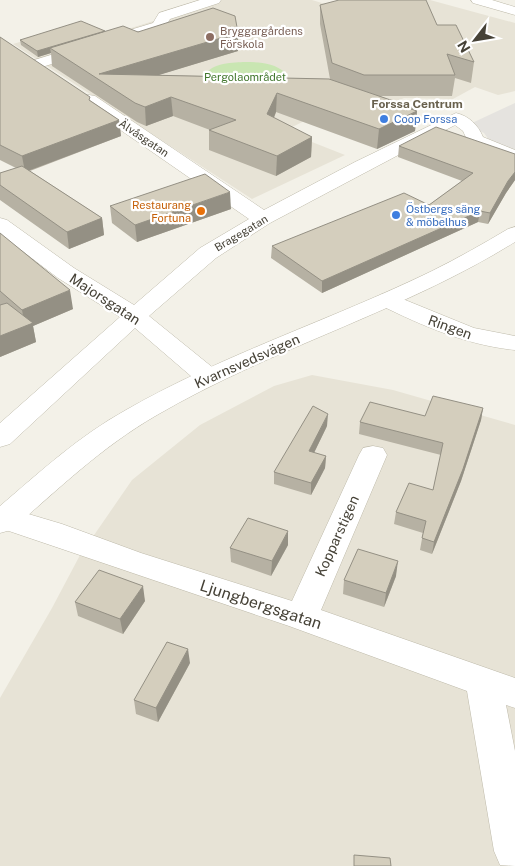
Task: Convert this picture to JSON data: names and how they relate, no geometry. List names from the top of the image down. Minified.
{"streets":{"street":["Älvåsgatan","Bragegatan","Majorsgatan","Ringen","Kvarnsvedsvägen","Kopparstigen","Ljungbergsgatan"]},"crossings":[["Älvåsgatan","Bragegatan"],["Bragegatan","Majorsgatan"],["Majorsgatan","Kvarnsvedsvägen"],["Ringen","Kvarnsvedsvägen"],["Kvarnsvedsvägen","Ljungbergsgatan"],["Kopparstigen","Ljungbergsgatan"]],"districts":["Forssa Centrum"],"parks":["Pergolaområdet"],"places":["Bryggargårdens Förskola","Coop Forssa","Restaurang Fortuna","Östbergs säng & möbelhus"],"north":"bottom left"}
